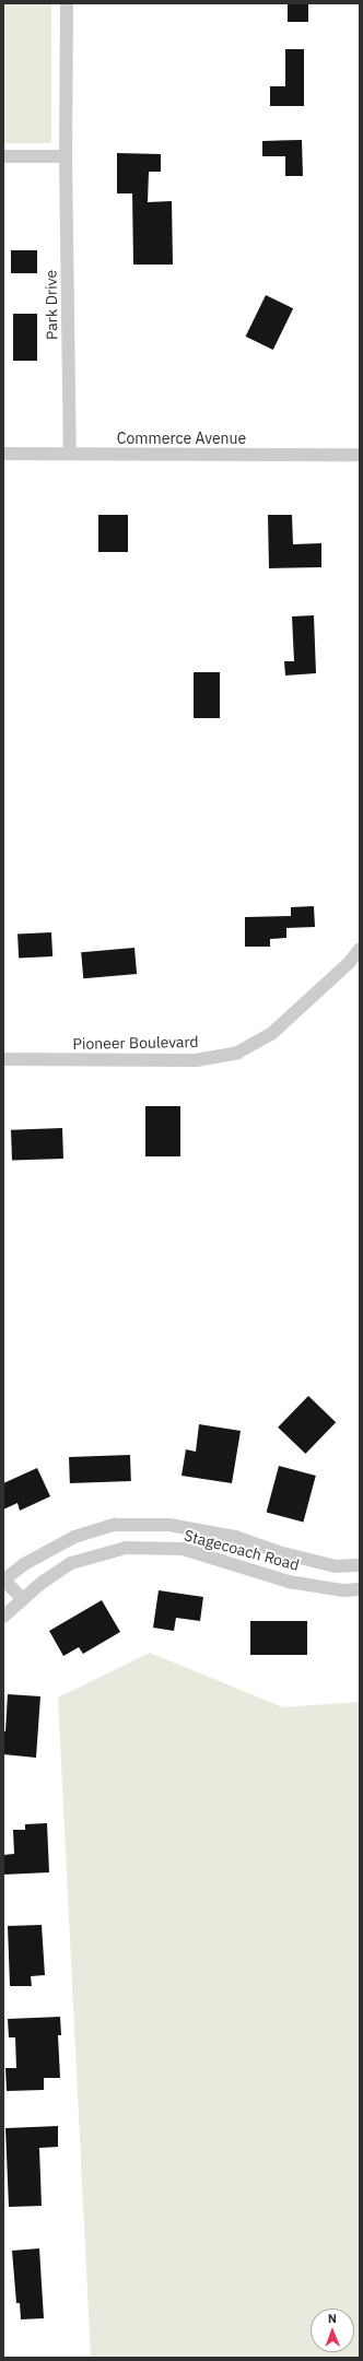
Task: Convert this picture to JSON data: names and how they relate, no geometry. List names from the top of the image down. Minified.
{"streets":{"street":["Park Drive","Commerce Avenue","Pioneer Boulevard","Stagecoach Road"]},"crossings":[["Park Drive","Commerce Avenue"]],"north":"top"}
